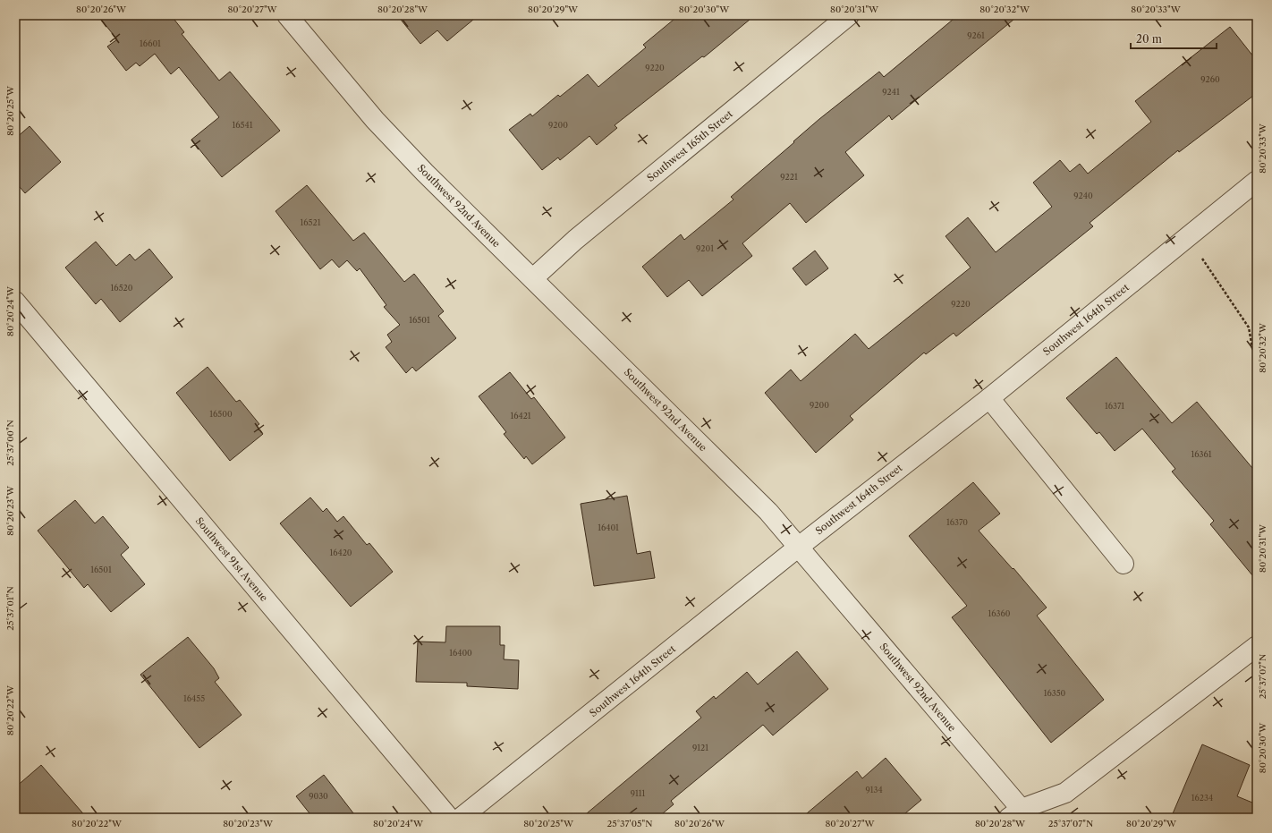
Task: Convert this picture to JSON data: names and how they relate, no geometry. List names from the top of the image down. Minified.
{"streets":{"street":["Southwest 165th Street","Southwest 92nd Avenue","Southwest 164th Street","Southwest 91st Avenue"]},"crossings":[["Southwest 165th Street","Southwest 92nd Avenue"],["Southwest 92nd Avenue","Southwest 164th Street"]],"house_numbers":["9261","16601","9220","9260","9241","16541","9200","9221","9240","16521","9201","16520","9220","16501","9200","16371","16500","16421","16361","16370","16401","16420","16501","16360","16400","16350","16455","9121","9134","9111","9030","16234"],"scale_bar":"20 m","coordinates":["80°20'26\"W","80°20'27\"W","80°20'28\"W","80°20'29\"W","80°20'30\"W","80°20'31\"W","80°20'32\"W","80°20'33\"W","80°20'25\"W","80°20'24\"W","25°37'00\"N","80°20'23\"W","25°37'01\"N","25°37'07\"N","80°20'22\"W","25°37'05\"N"]}
